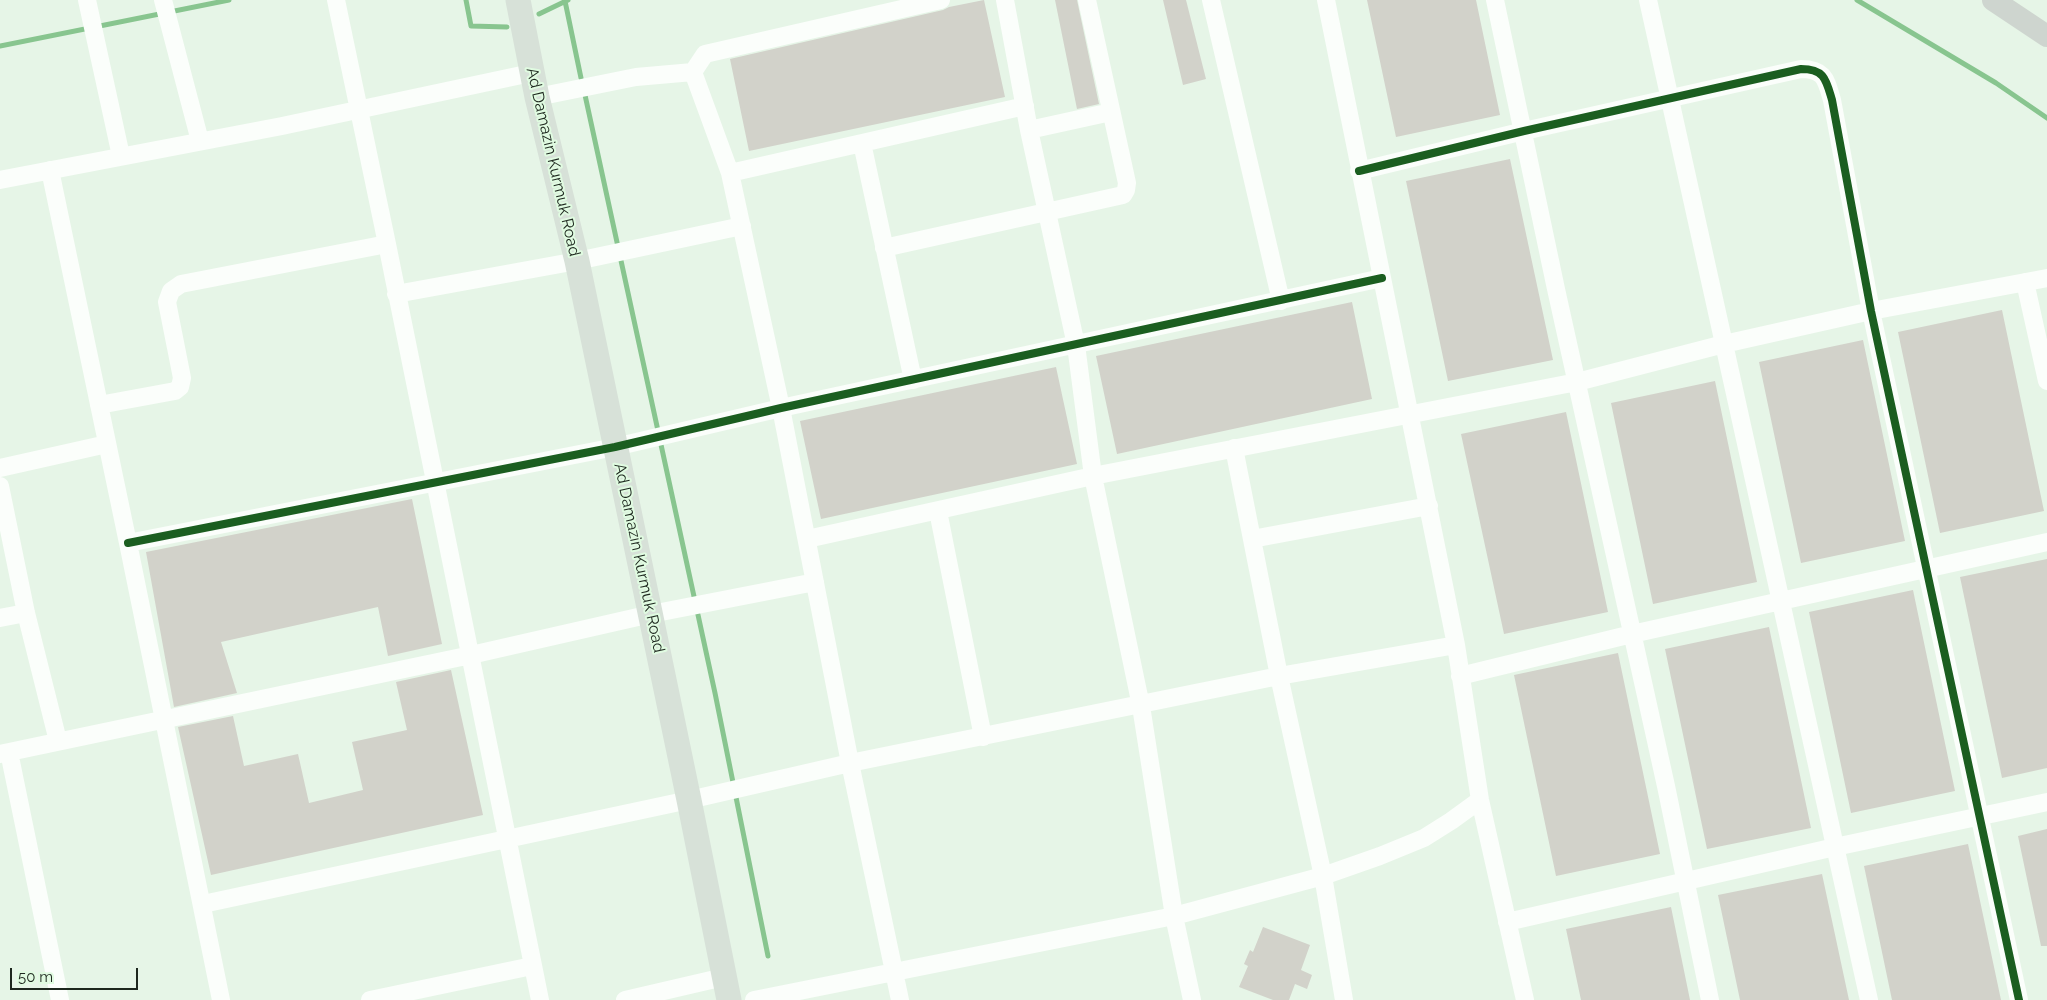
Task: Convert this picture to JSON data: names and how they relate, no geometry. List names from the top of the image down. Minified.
{"streets":{"highway":["Ad Damazin Kurmuk Road"]},"scale_bar":"50 m"}
